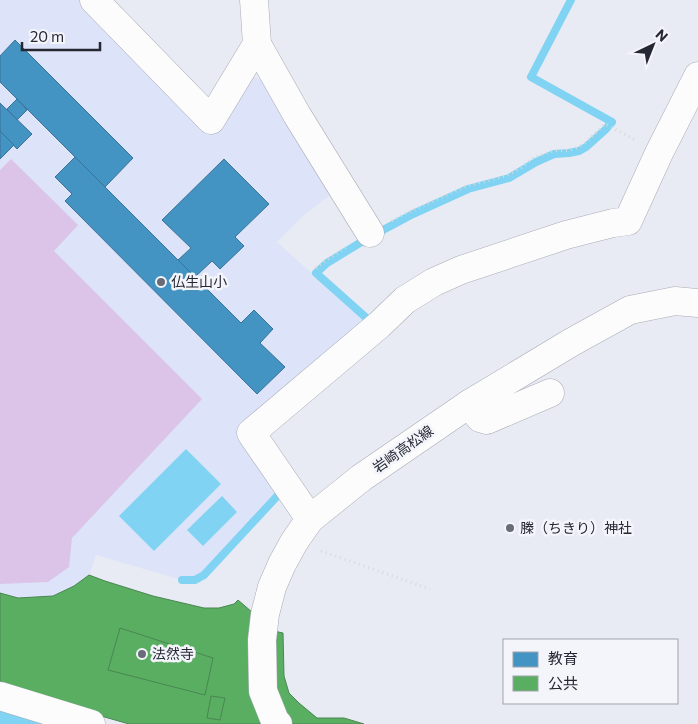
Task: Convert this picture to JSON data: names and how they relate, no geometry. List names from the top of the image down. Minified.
{"streets":{"street":["岩崎高松線"]},"places":["仏生山小","榺（ちきり）神社","法然寺"],"legend":["教育","公共"],"scale_bar":"20 m","north":"top right"}
